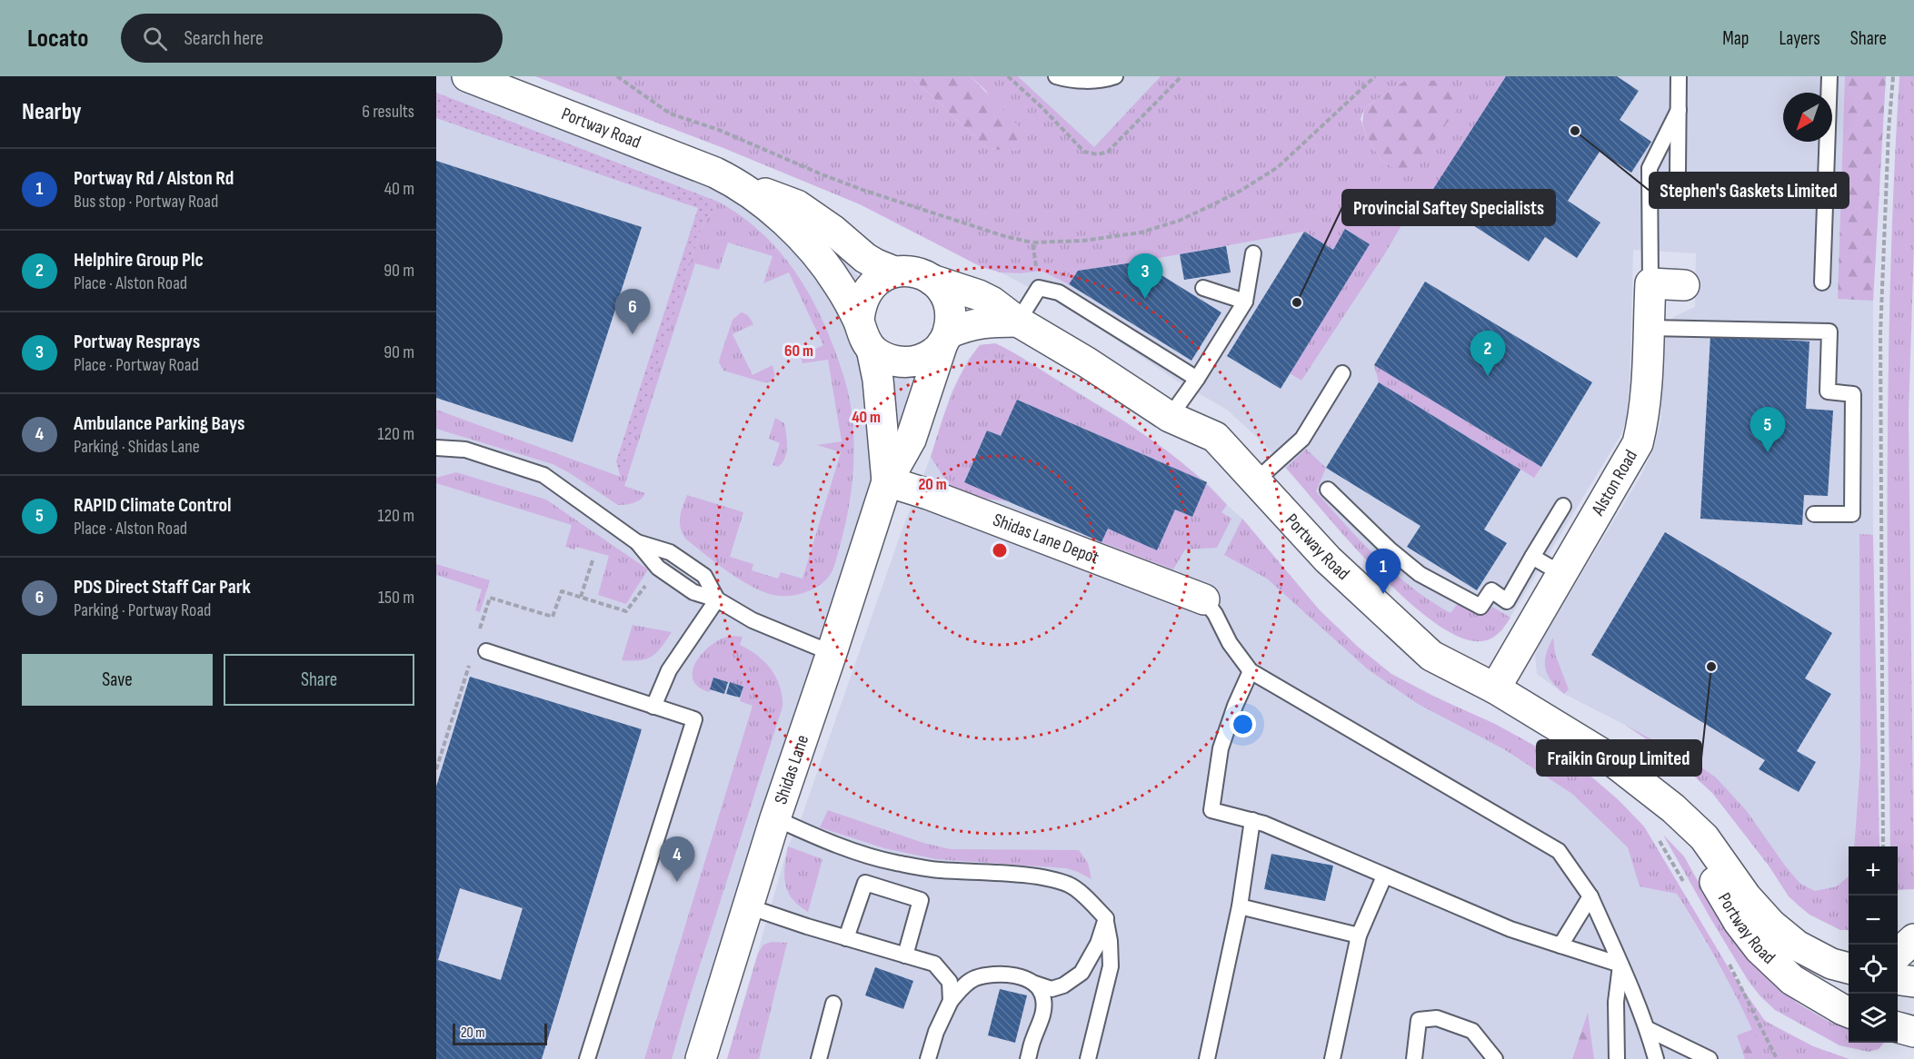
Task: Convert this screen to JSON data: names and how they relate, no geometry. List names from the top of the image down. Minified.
{"streets":{"street":["Portway Road","Alston Road","Shidas Lane Depot","Shidas Lane"]},"crossings":[["Portway Road","Alston Road"],["Portway Road","Shidas Lane"],["Shidas Lane Depot","Shidas Lane"]],"places":["Stephen's Gaskets Limited","Provincial Saftey Specialists","Fraikin Group Limited"],"scale_bar":"20 m","north":"bottom left","page":{"header":"Locato","search":"Search here","nav":["Map","Layers","Share"],"heading":["Nearby","6 results"],"list":[{"mark":"1","name":"Portway Rd / Alston Rd","note":"Bus stop · Portway Road","value":"40 m"},{"mark":"2","name":"Helphire Group Plc","note":"Place · Alston Road","value":"90 m"},{"mark":"3","name":"Portway Resprays","note":"Place · Portway Road","value":"90 m"},{"mark":"4","name":"Ambulance Parking Bays","note":"Parking · Shidas Lane","value":"120 m"},{"mark":"5","name":"RAPID Climate Control","note":"Place · Alston Road","value":"120 m"},{"mark":"6","name":"PDS Direct Staff Car Park","note":"Parking · Portway Road","value":"150 m"}],"pins":["3","6","2","5","1","4"],"buttons":["Save","Share"],"map_buttons":["+","−"],"scale":"20 m"},"rings":["60 m","40 m","20 m"]}
